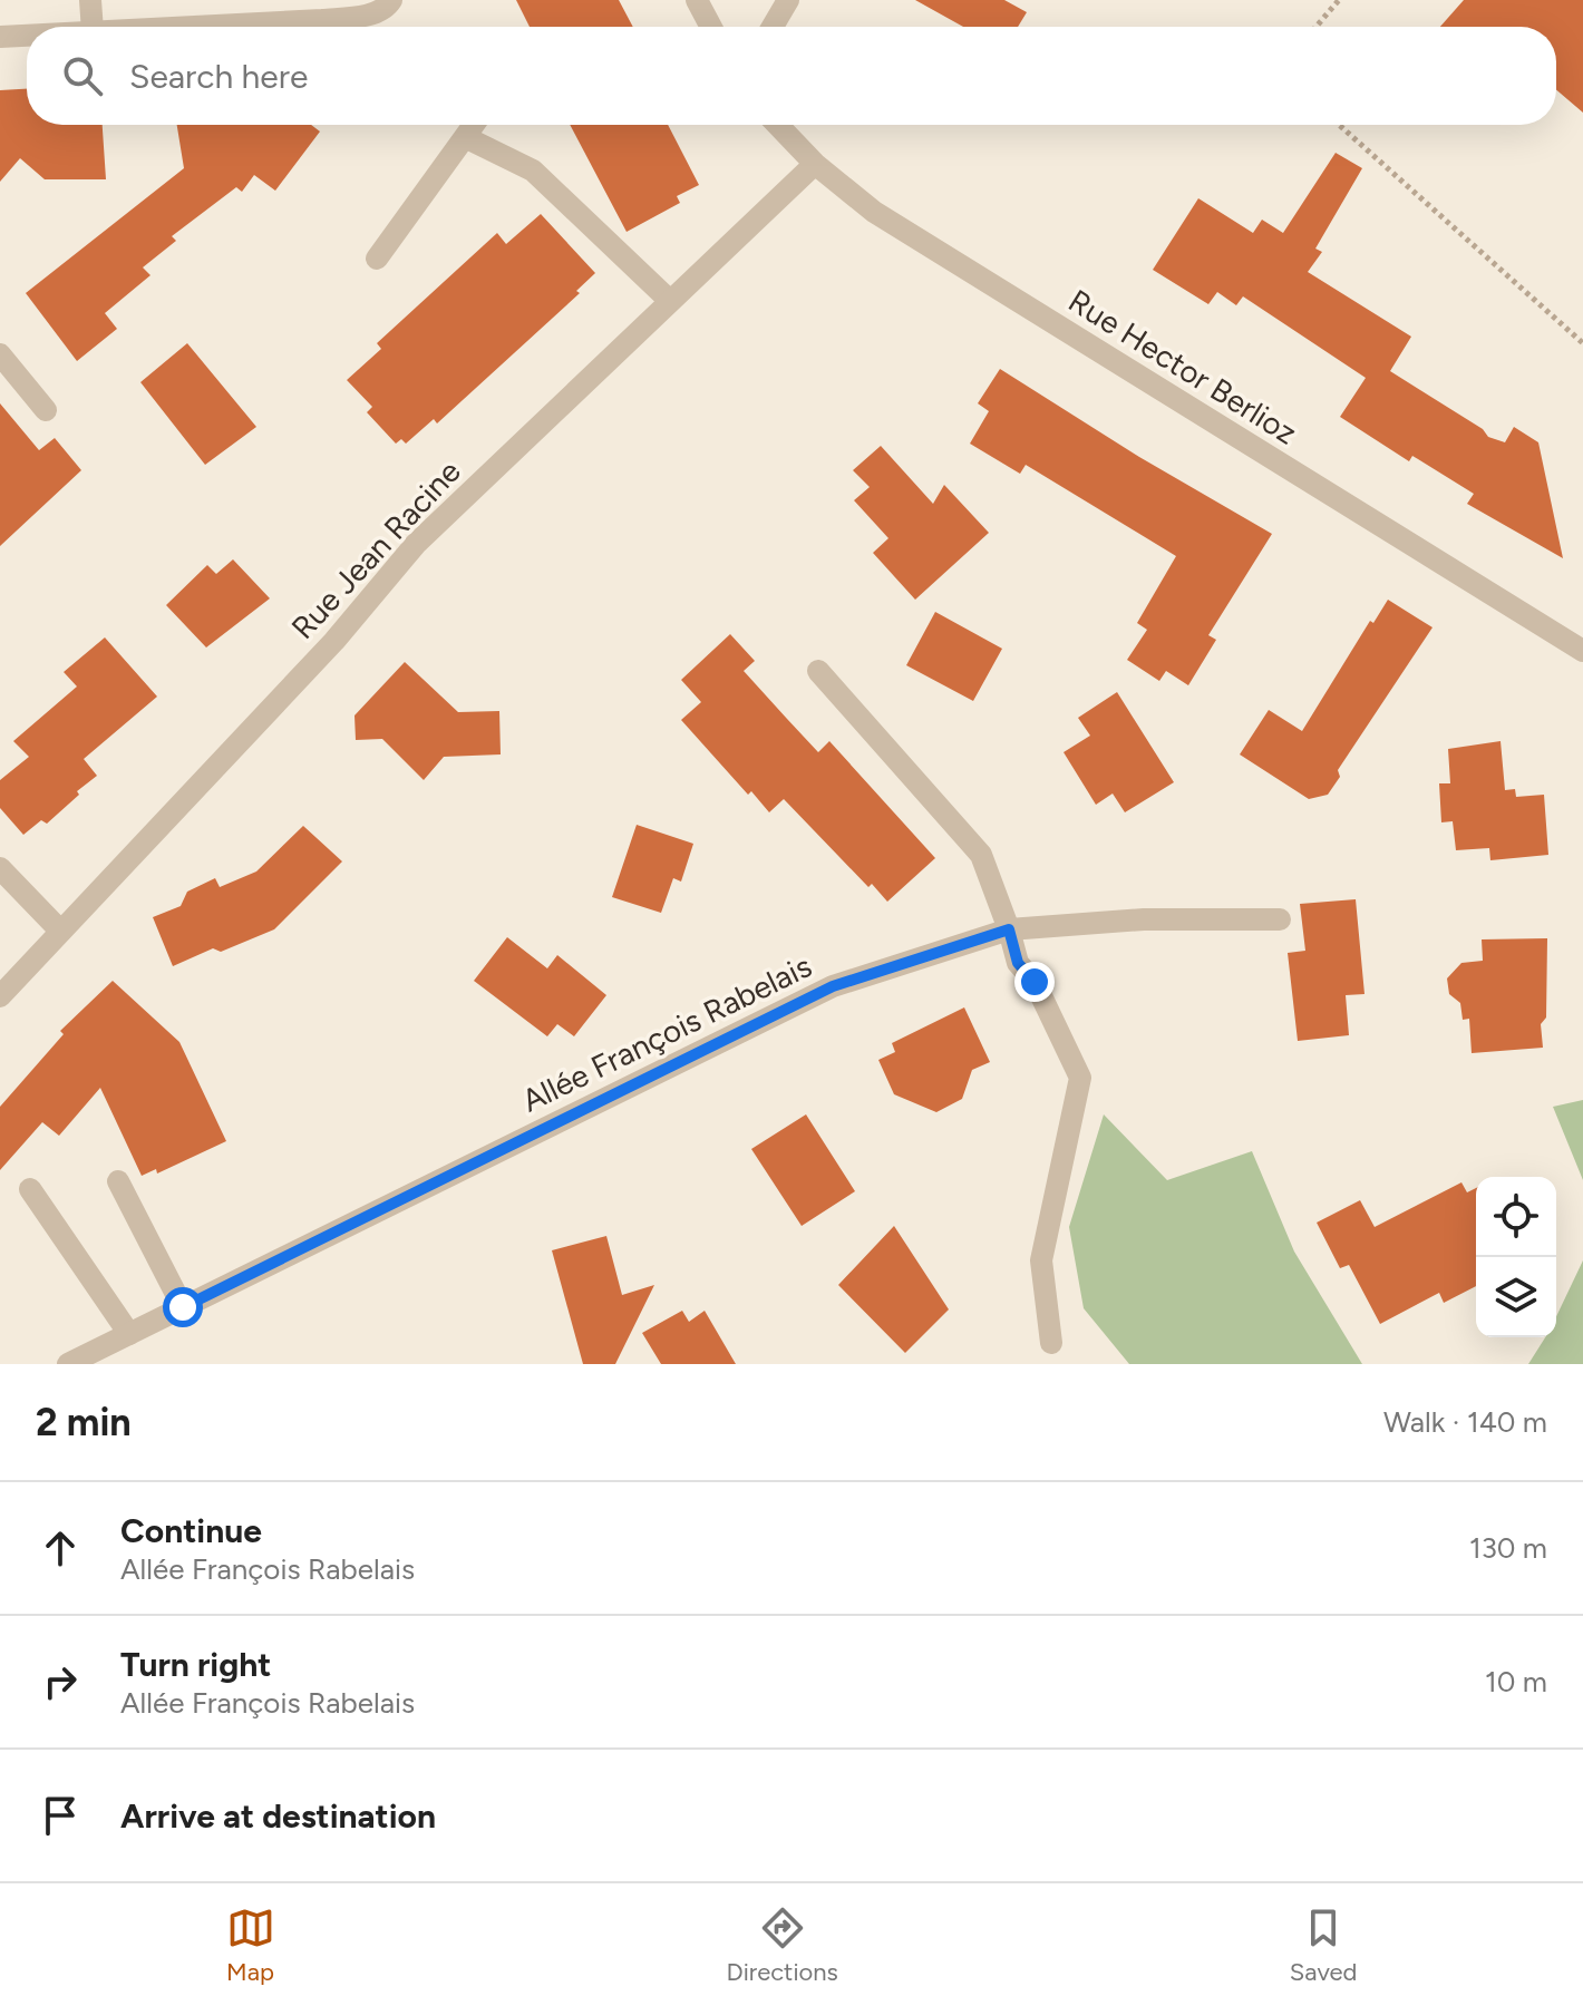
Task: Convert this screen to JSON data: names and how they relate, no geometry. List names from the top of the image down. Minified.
{"streets":{"street":["Rue Hector Berlioz","Rue Jean Racine","Allée François Rabelais"]},"crossings":[["Rue Hector Berlioz","Rue Jean Racine"]],"page":{"search":"Search here","heading":["2 min","Walk · 140 m"],"list":[["Continue","Allée François Rabelais","130 m"],["Turn right","Allée François Rabelais","10 m"],"Arrive at destination"],"nav":["Map","Directions","Saved"]}}
